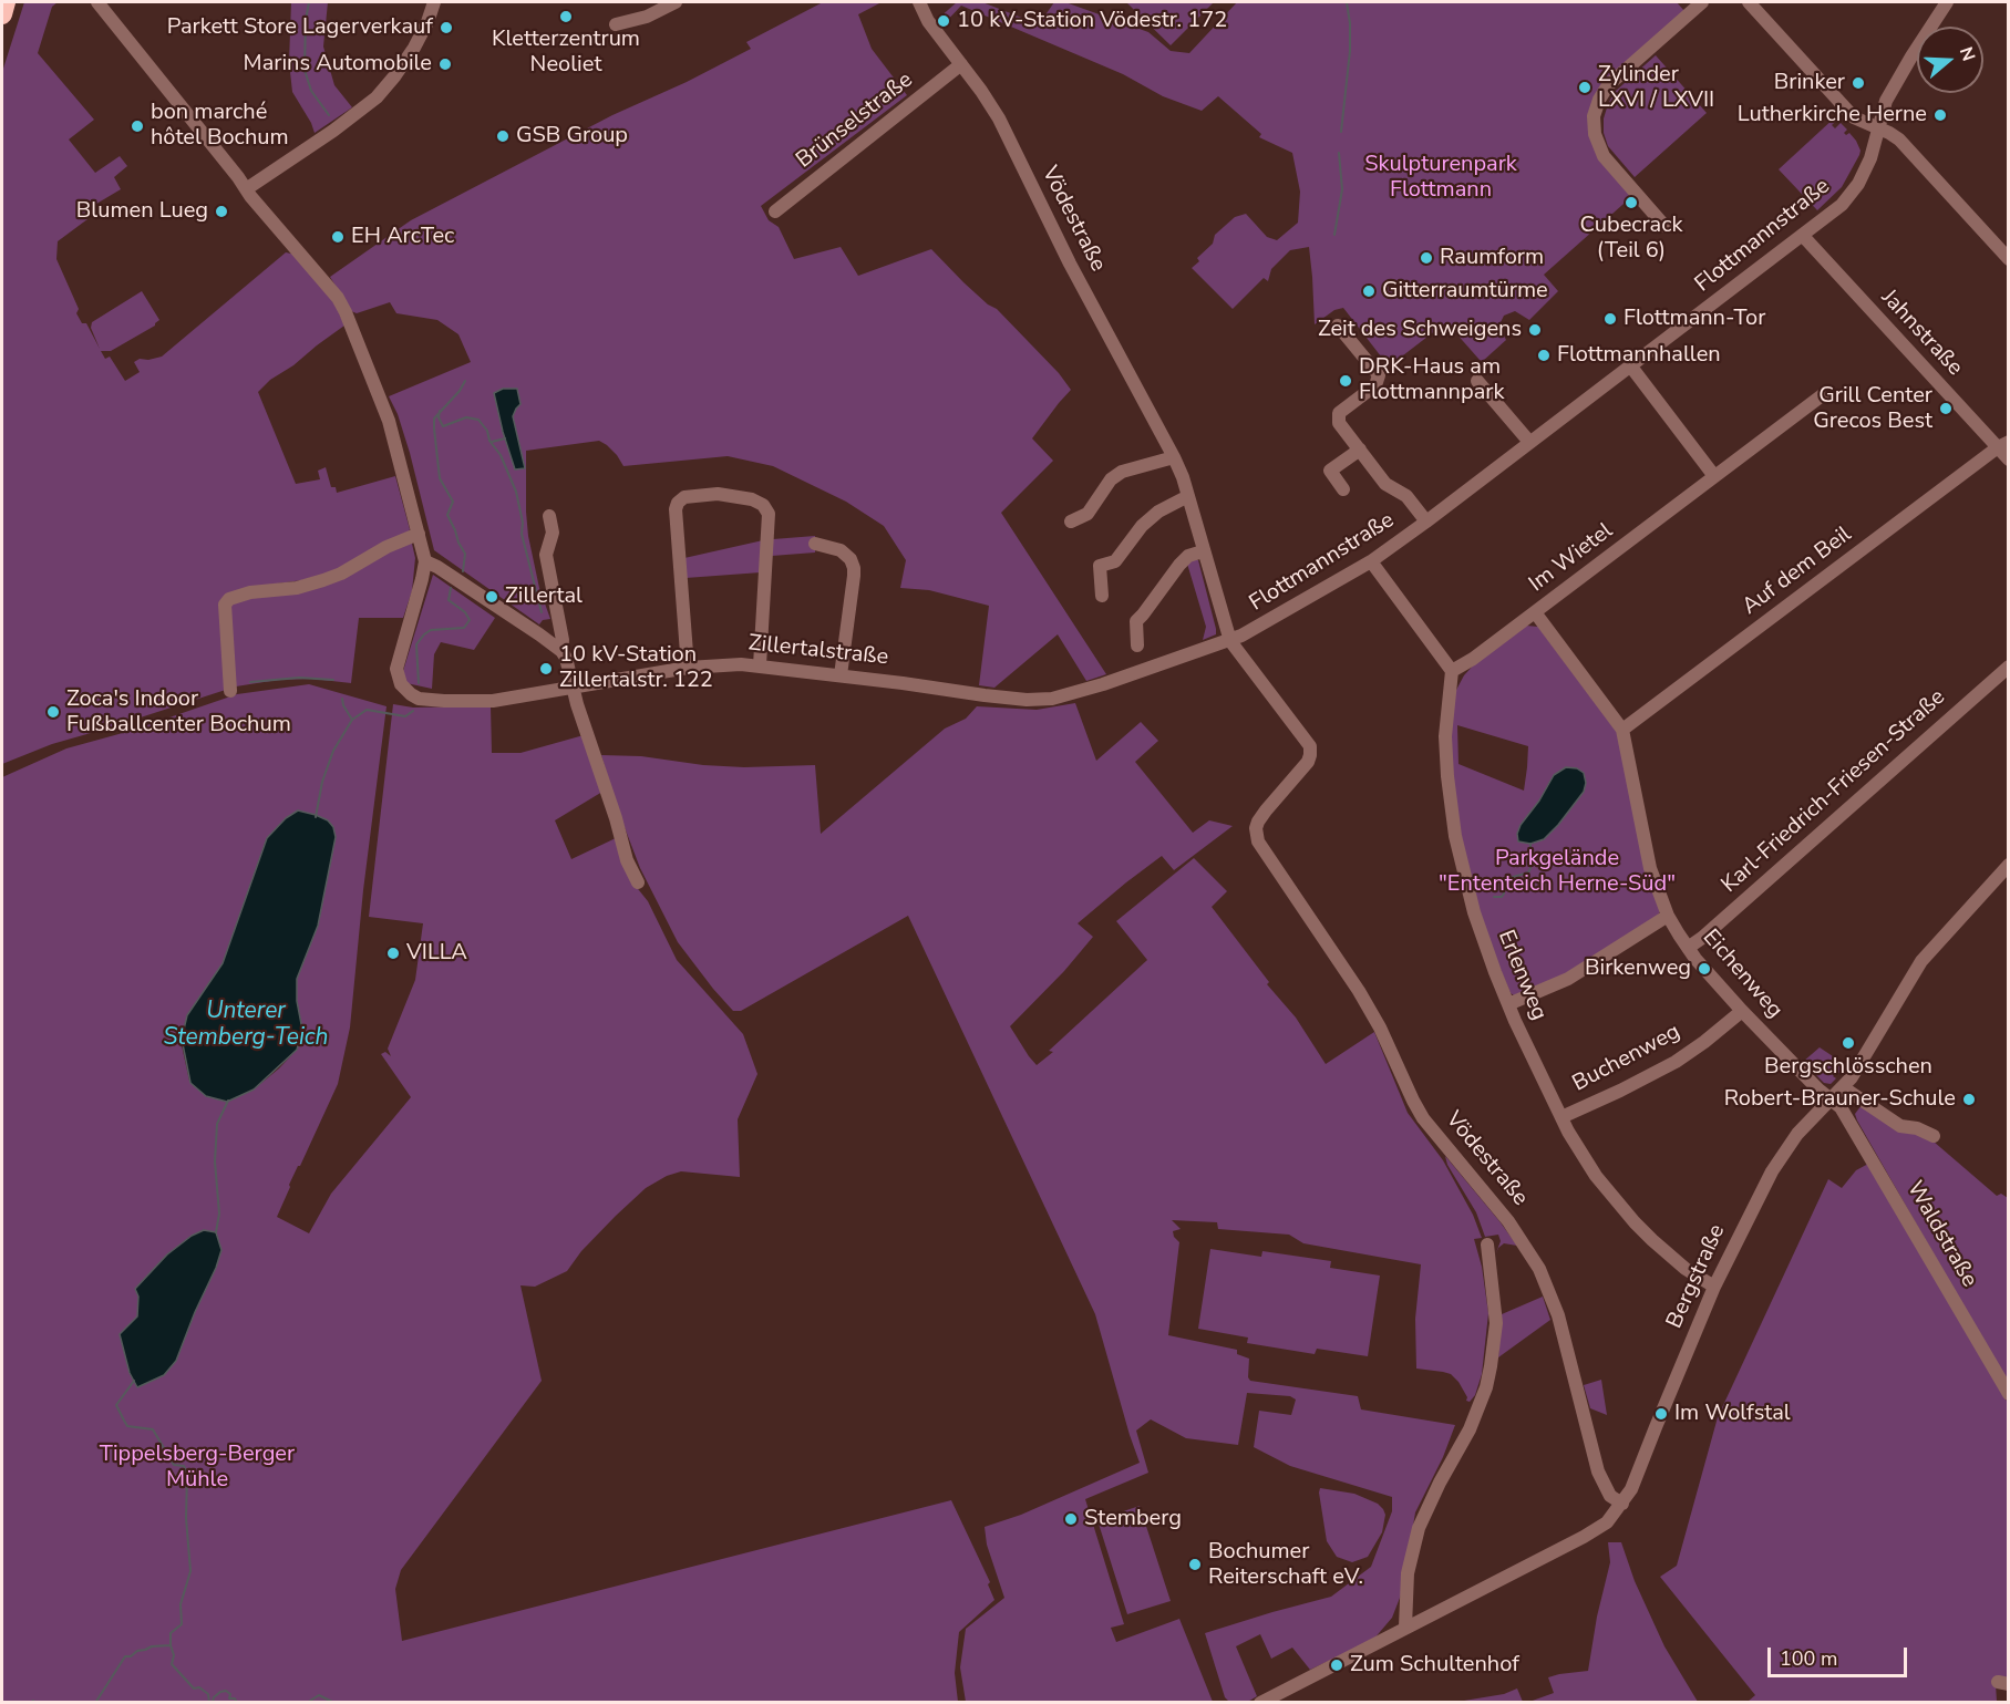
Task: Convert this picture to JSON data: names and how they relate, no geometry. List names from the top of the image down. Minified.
{"streets":{"street":["Brünselstraße","Vödestraße","Flottmannstraße","Jahnstraße","Im Wietel","Auf dem Beil","Zillertalstraße","Karl-Friedrich-Friesen-Straße","Eichenweg","Erlenweg","Buchenweg","Waldstraße","Bergstraße"]},"crossings":[["Brünselstraße","Vödestraße"],["Vödestraße","Flottmannstraße"],["Vödestraße","Zillertalstraße"],["Vödestraße","Bergstraße"],["Flottmannstraße","Jahnstraße"],["Flottmannstraße","Zillertalstraße"],["Jahnstraße","Auf dem Beil"],["Im Wietel","Eichenweg"],["Im Wietel","Erlenweg"],["Auf dem Beil","Eichenweg"],["Karl-Friedrich-Friesen-Straße","Eichenweg"],["Eichenweg","Buchenweg"],["Eichenweg","Waldstraße"],["Eichenweg","Bergstraße"],["Erlenweg","Buchenweg"],["Erlenweg","Bergstraße"],["Waldstraße","Bergstraße"]],"water":["Unterer Stemberg-Teich"],"parks":["Skulpturenpark Flottmann","Parkgelände \"Ententeich Herne-Süd\"","Tippelsberg-Berger Mühle"],"places":["Kletterzentrum Neoliet","10 kV-Station Vödestr. 172","Parkett Store Lagerverkauf","Marins Automobile","Brinker","Zylinder LXVI / LXVII","Lutherkirche Herne","bon marché hôtel Bochum","GSB Group","Cubecrack (Teil 6)","Blumen Lueg","EH ArcTec","Raumform","Gitterraumtürme","Flottmann-Tor","Zeit des Schweigens","Flottmannhallen","DRK-Haus am Flottmannpark","Grill Center Grecos Best","Zillertal","10 kV-Station Zillertalstr. 122","Zoca's Indoor Fußballcenter Bochum","VILLA","Birkenweg","Bergschlösschen","Robert-Brauner-Schule","Im Wolfstal","Stemberg","Bochumer Reiterschaft eV.","Zum Schultenhof"],"scale_bar":"100 m","north":"right"}
